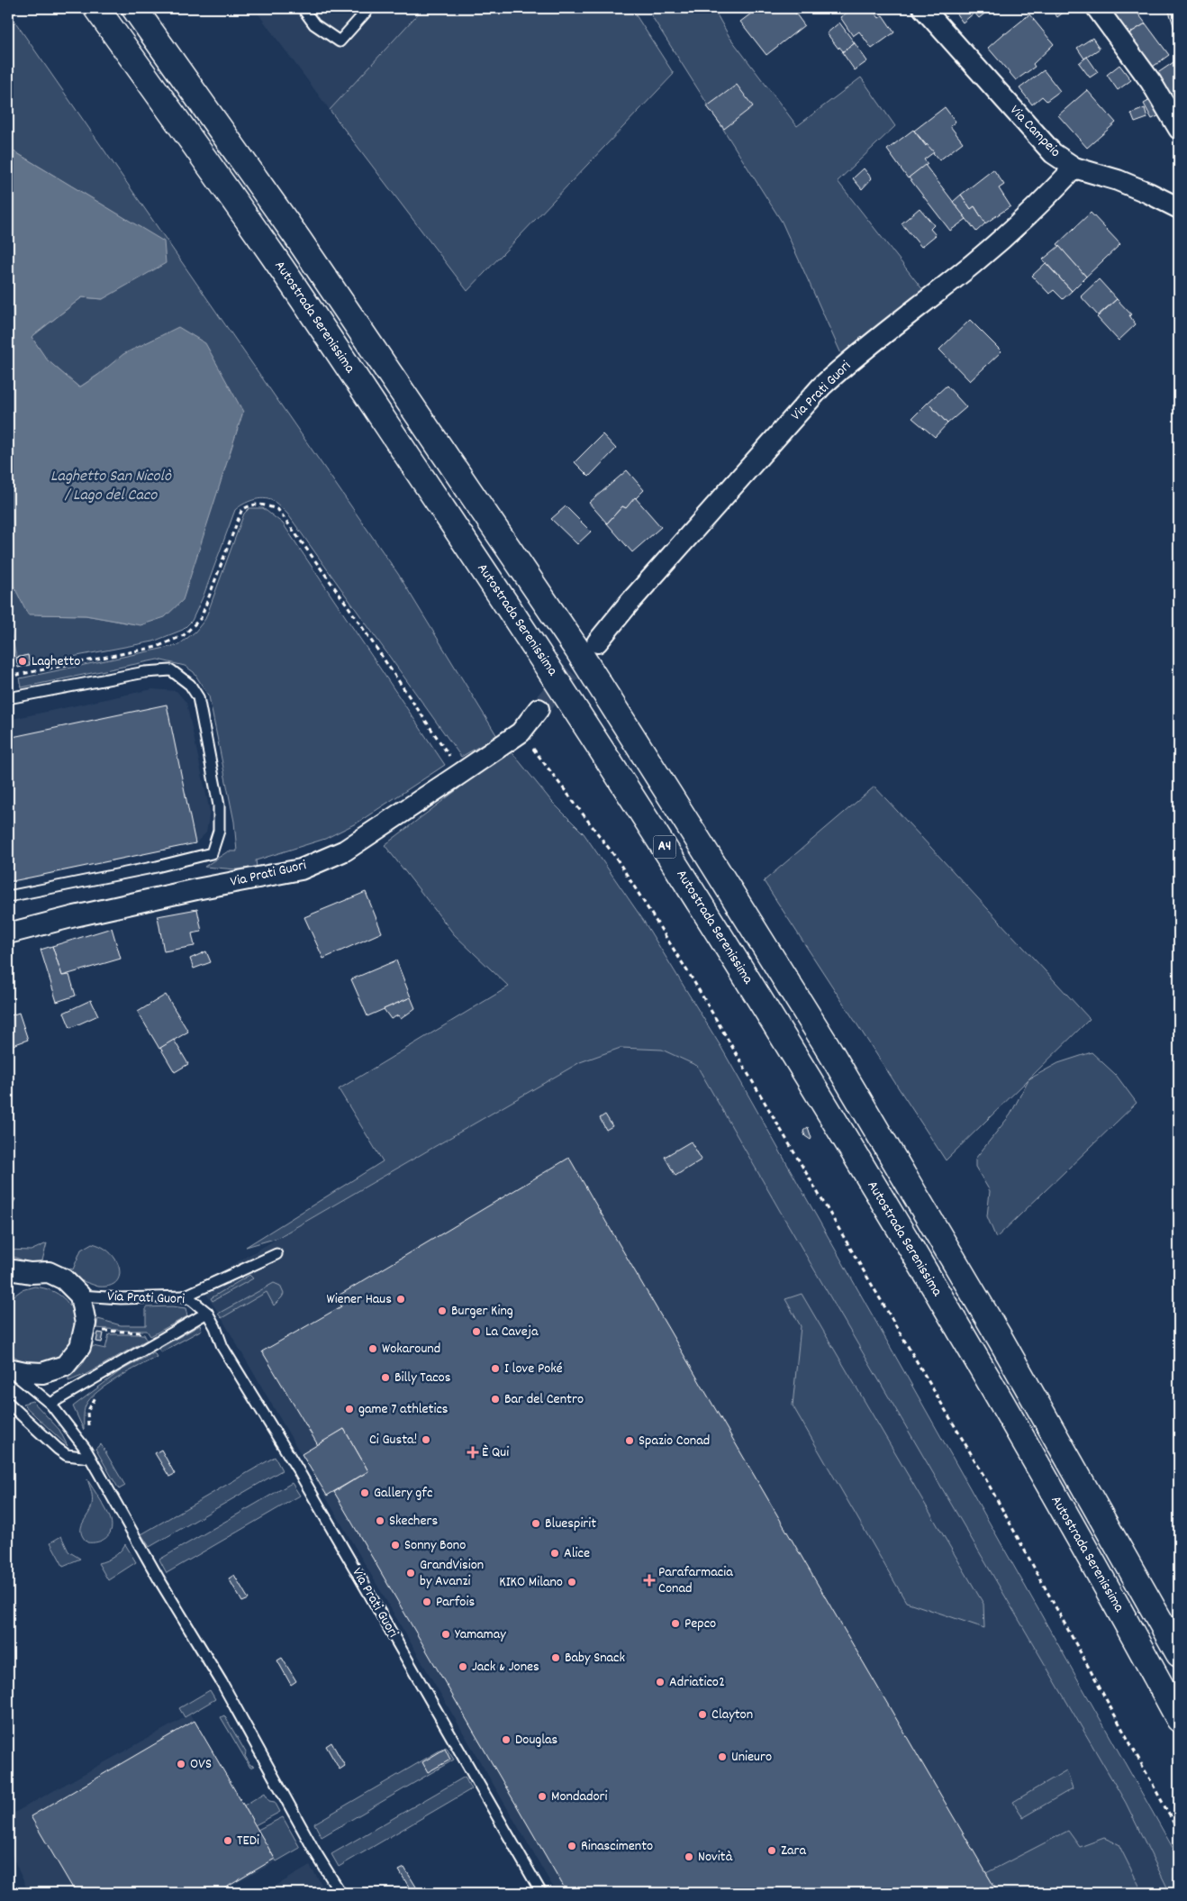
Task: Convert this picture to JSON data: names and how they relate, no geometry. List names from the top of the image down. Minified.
{"streets":{"highway":["Autostrada Serenissima","A4"],"street":["Via Campeio","Via Prati Guori"]},"crossings":[["Via Campeio","Via Prati Guori"]],"water":["Laghetto San Nicolò / Lago del Caco"],"places":{"other":["Laghetto","Wiener Haus","Burger King","La Caveja","Wokaround","I love Poké","Billy Tacos","Bar del Centro","game 7 athletics","Ci Gusta!","Spazio Conad","Gallery gfc","Skechers","Bluespirit","Sonny Bono","Alice","GrandVision by Avanzi","KIKO Milano","Parfois","Pepco","Yamamay","Baby Snack","Jack & Jones","Adriatico2","Clayton","Douglas","Unieuro","OVS","Mondadori","TEDi","Rinascimento","Zara","Novità"],"health":["È Qui","Parafarmacia Conad"]}}
